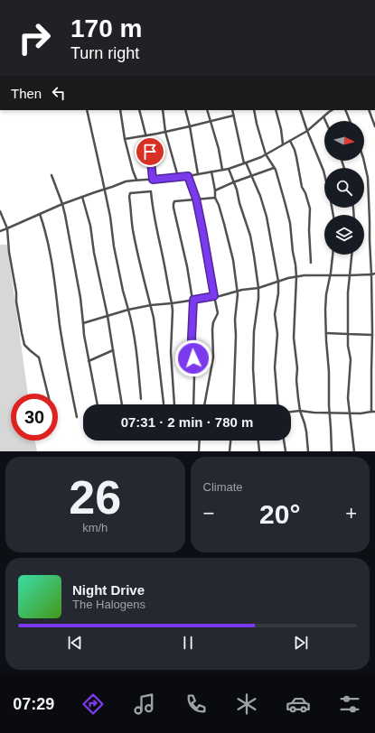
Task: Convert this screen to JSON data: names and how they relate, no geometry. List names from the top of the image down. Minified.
{"north":"right","page":{"turn":["170 m","Turn right"],"then":"Then","limit":"30","trip":"07:31 · 2 min · 780 m","tile":[["26","km/h"],"Climate"],"heat":["−","20°","+"],"song":["Night Drive","The Halogens"],"tabs":"07:29"}}
